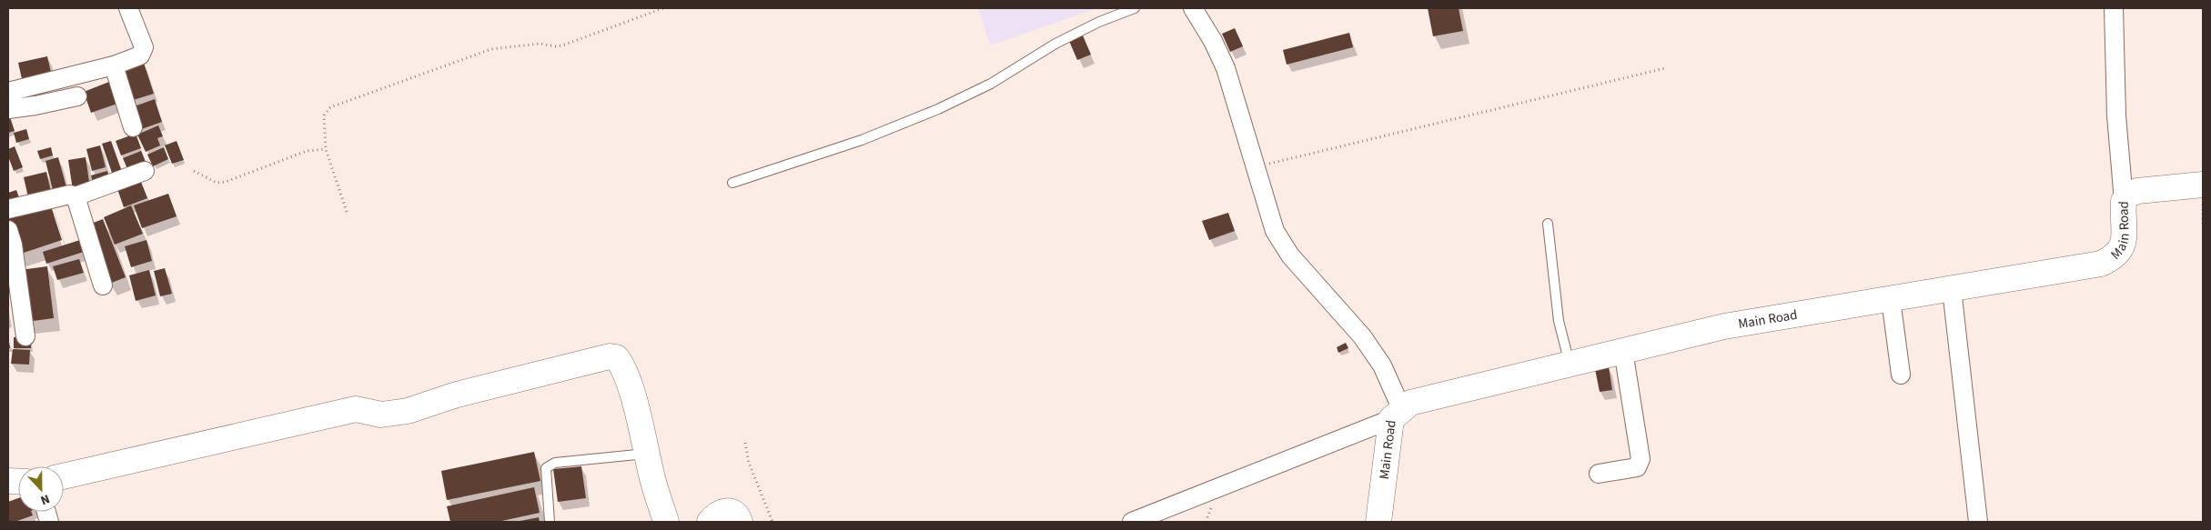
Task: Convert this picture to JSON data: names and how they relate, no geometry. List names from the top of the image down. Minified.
{"streets":{"street":["Main Road"]},"north":"bottom"}
